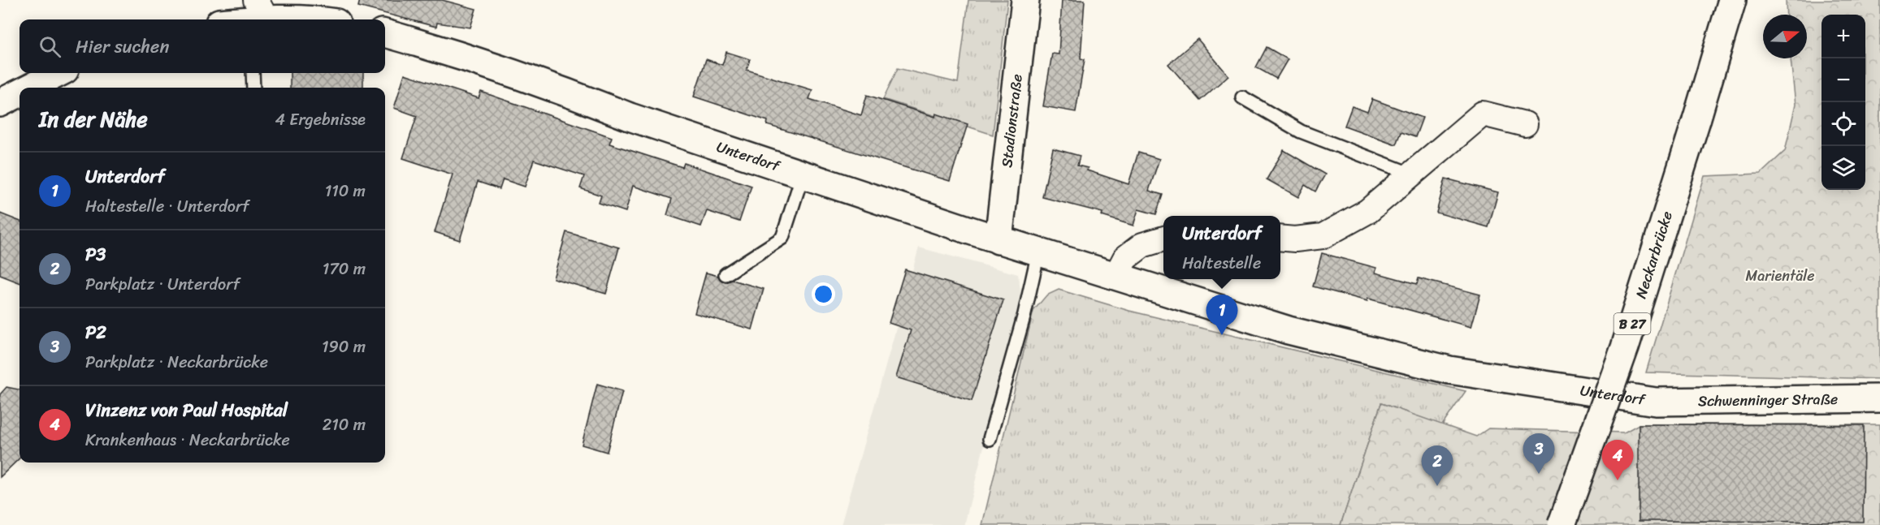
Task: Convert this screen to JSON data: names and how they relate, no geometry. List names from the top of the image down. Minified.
{"streets":{"street":["Stadionstraße","Unterdorf","Neckarbrücke","B 27","Schwenninger Straße"]},"crossings":[["Stadionstraße","Unterdorf"],["Unterdorf","Schwenninger Straße"]],"parks":["Marientäle"],"north":"right","page":{"map_buttons":["+","−"],"search":"Hier suchen","heading":["In der Nähe","4 Ergebnisse"],"list":[{"mark":"1","name":"Unterdorf","note":"Haltestelle · Unterdorf","value":"110 m"},{"mark":"2","name":"P3","note":"Parkplatz · Unterdorf","value":"170 m"},{"mark":"3","name":"P2","note":"Parkplatz · Neckarbrücke","value":"190 m"},{"mark":"4","name":"Vinzenz von Paul Hospital","note":"Krankenhaus · Neckarbrücke","value":"210 m"}],"popup":["Unterdorf","Haltestelle"],"pins":["1","3","4","2"]}}
